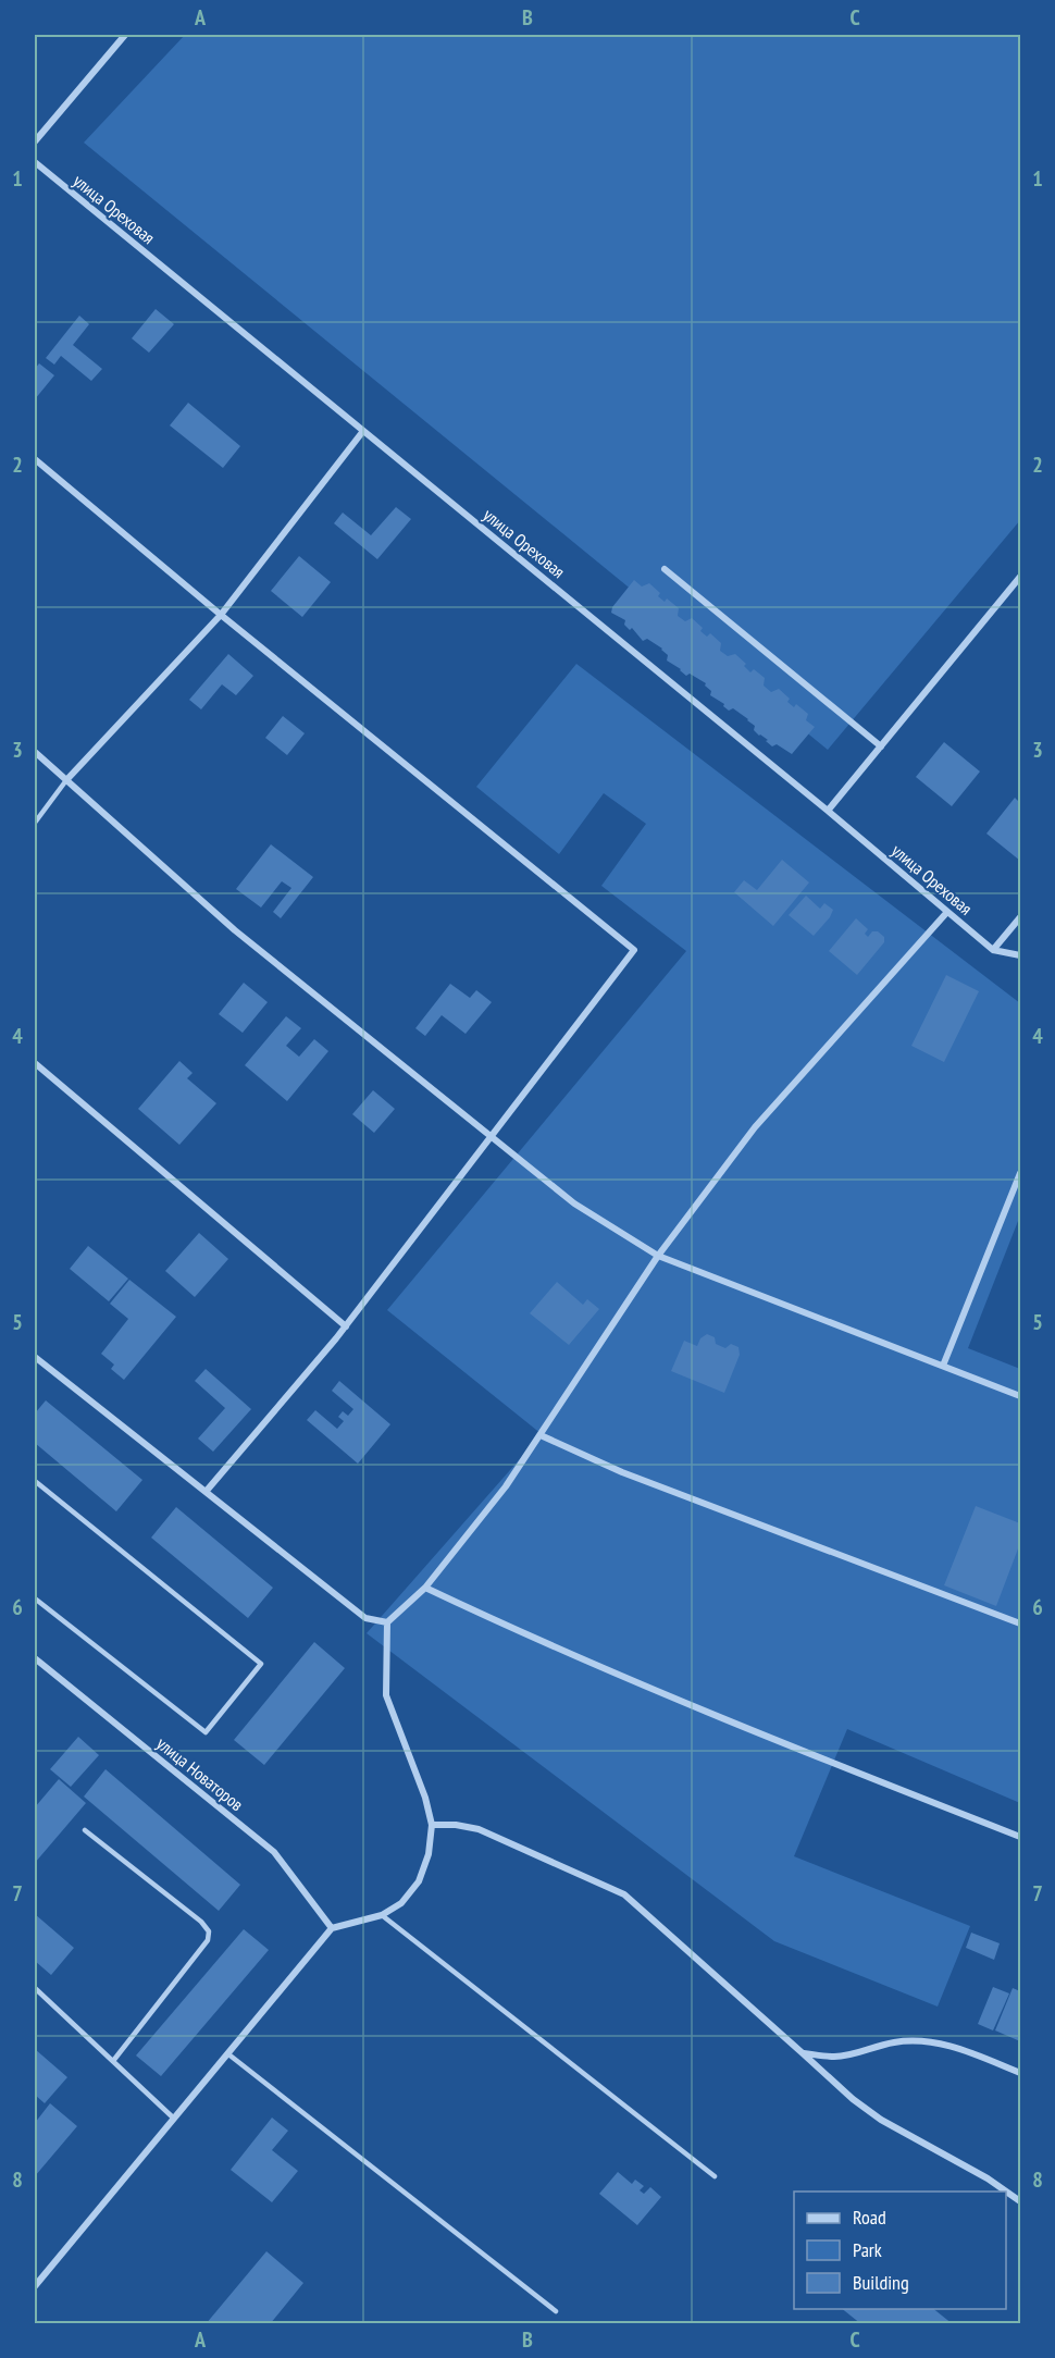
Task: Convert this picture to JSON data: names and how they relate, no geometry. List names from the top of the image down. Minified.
{"streets":{"street":["улица Ореховая","улица Новаторов"]},"legend":["Road","Park","Building"],"grid":{"columns":["A","B","C"],"rows":["1","2","3","4","5","6","7","8"]}}
